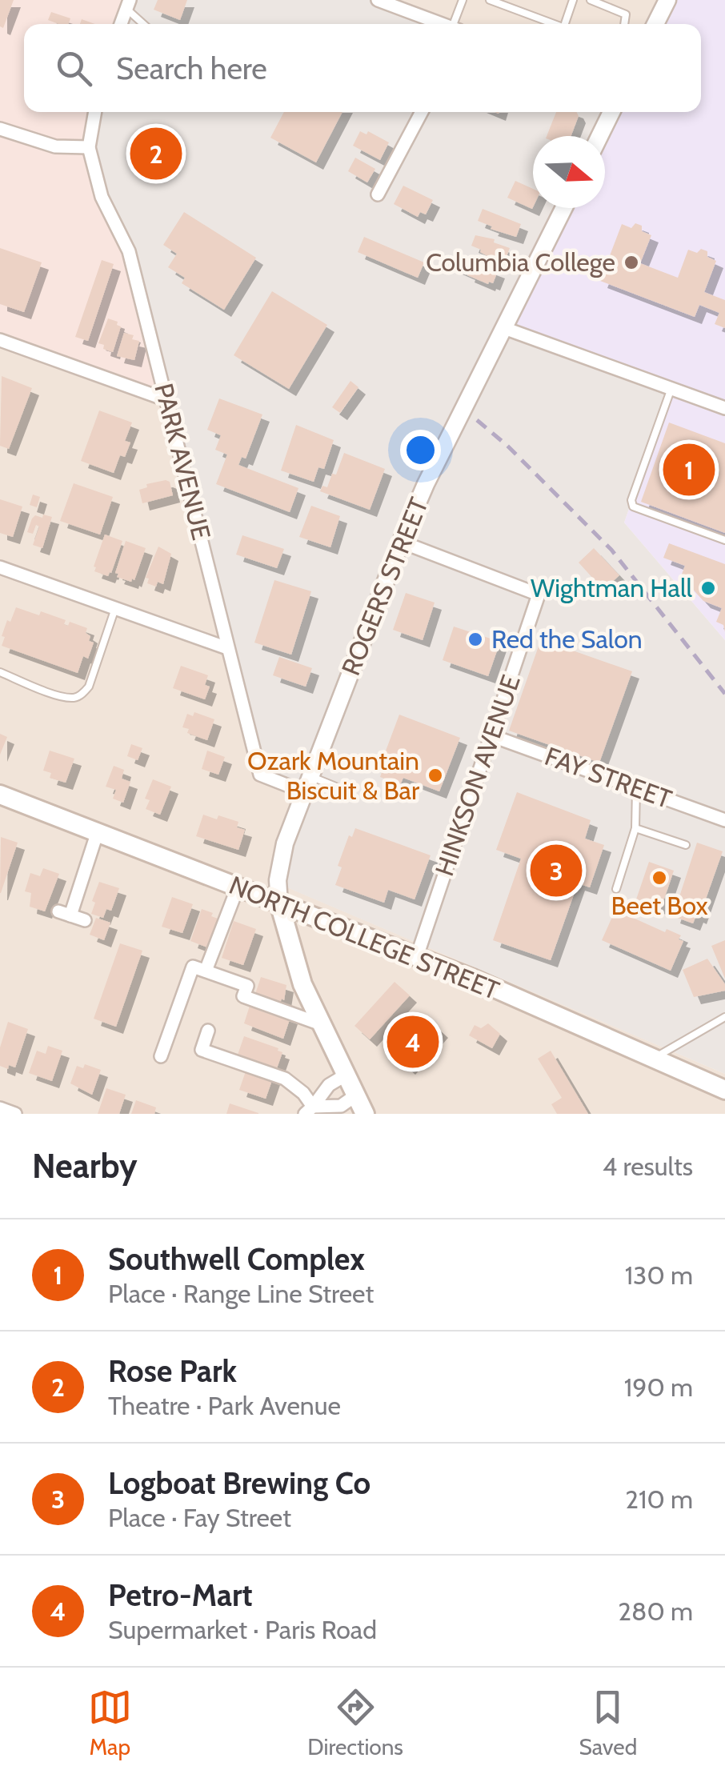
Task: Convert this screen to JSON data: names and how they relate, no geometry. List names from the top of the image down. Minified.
{"streets":{"main road":["NORTH COLLEGE STREET"],"street":["PARK AVENUE","ROGERS STREET","HINKSON AVENUE","FAY STREET"]},"crossings":[["PARK AVENUE","ROGERS STREET"],["ROGERS STREET","HINKSON AVENUE"],["ROGERS STREET","NORTH COLLEGE STREET"],["HINKSON AVENUE","FAY STREET"],["HINKSON AVENUE","NORTH COLLEGE STREET"]],"places":["Columbia College","Wightman Hall","Red the Salon","Ozark Mountain Biscuit & Bar","Beet Box"],"north":"right","page":{"search":"Search here","pins":["2","1","3","4"],"heading":["Nearby","4 results"],"list":[{"mark":"1","name":"Southwell Complex","note":"Place · Range Line Street","value":"130 m"},{"mark":"2","name":"Rose Park","note":"Theatre · Park Avenue","value":"190 m"},{"mark":"3","name":"Logboat Brewing Co","note":"Place · Fay Street","value":"210 m"},{"mark":"4","name":"Petro-Mart","note":"Supermarket · Paris Road","value":"280 m"}],"nav":["Map","Directions","Saved"]}}
